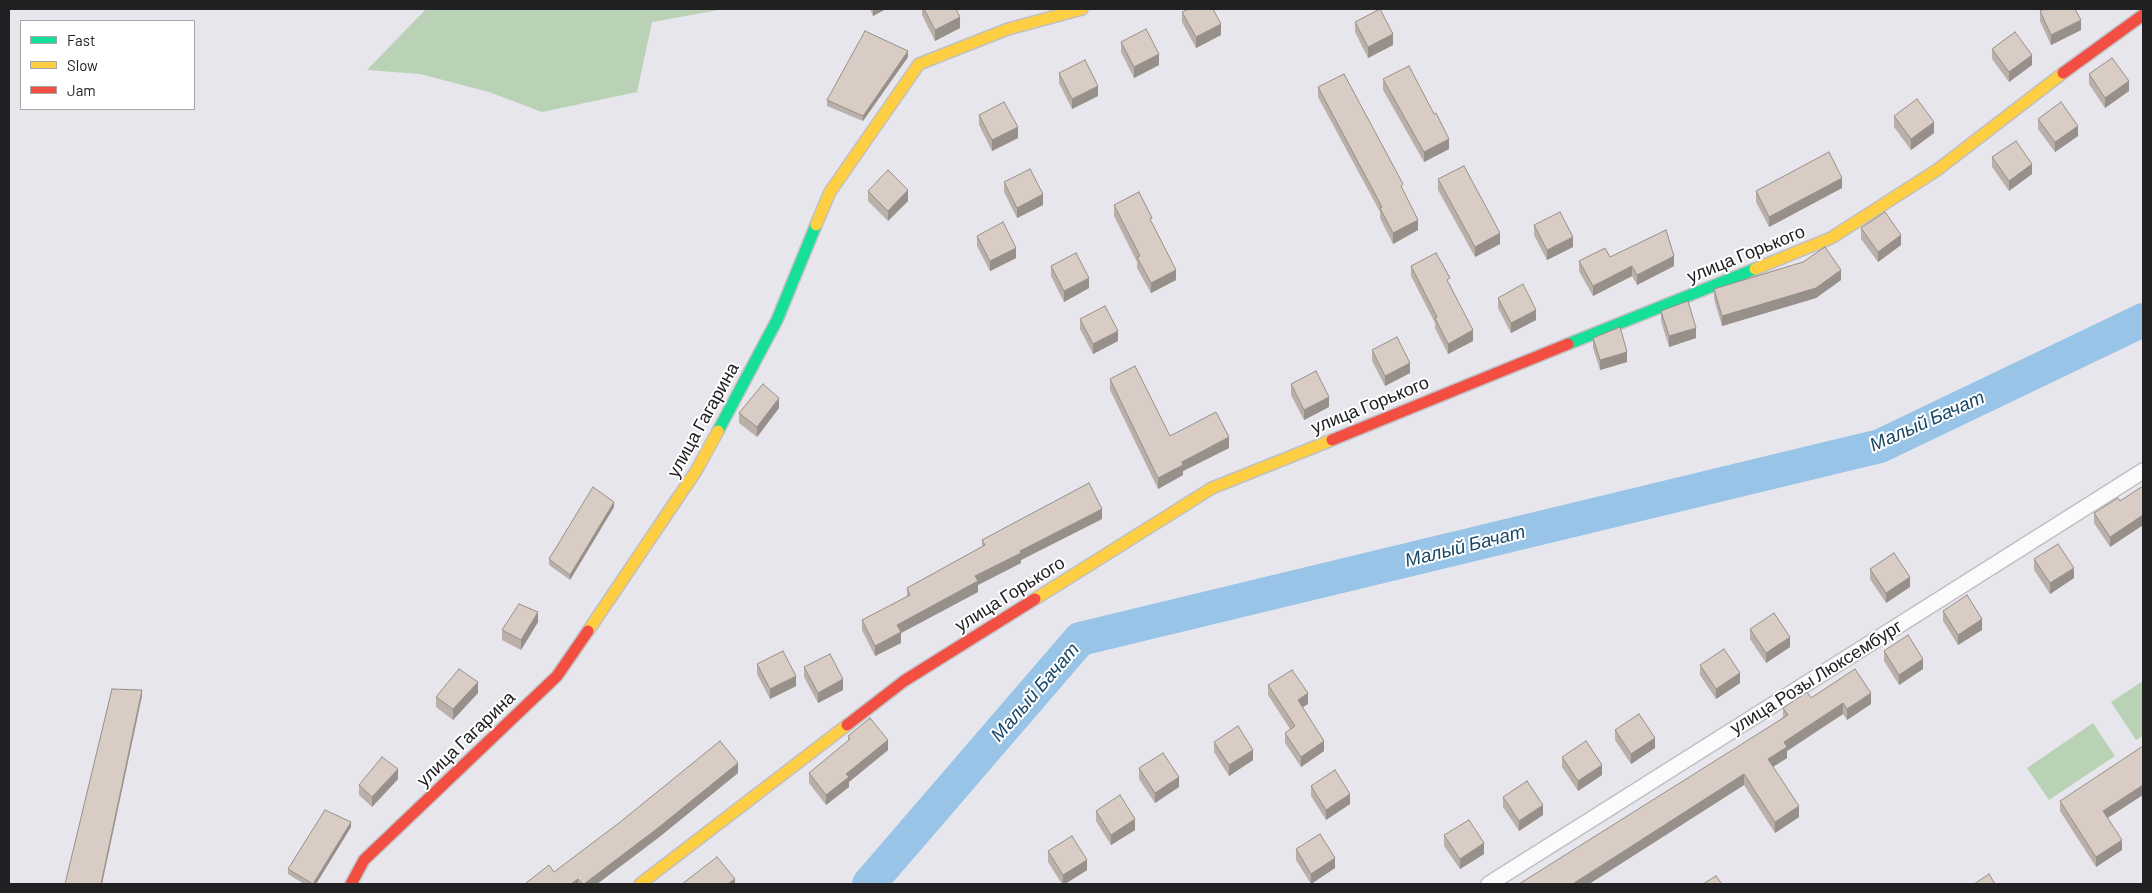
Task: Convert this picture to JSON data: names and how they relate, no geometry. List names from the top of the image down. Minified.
{"streets":{"street":["улица Горького","улица Гагарина","улица Розы Люксембург"]},"water":["Малый Бачат"],"legend":["Fast","Slow","Jam"]}
